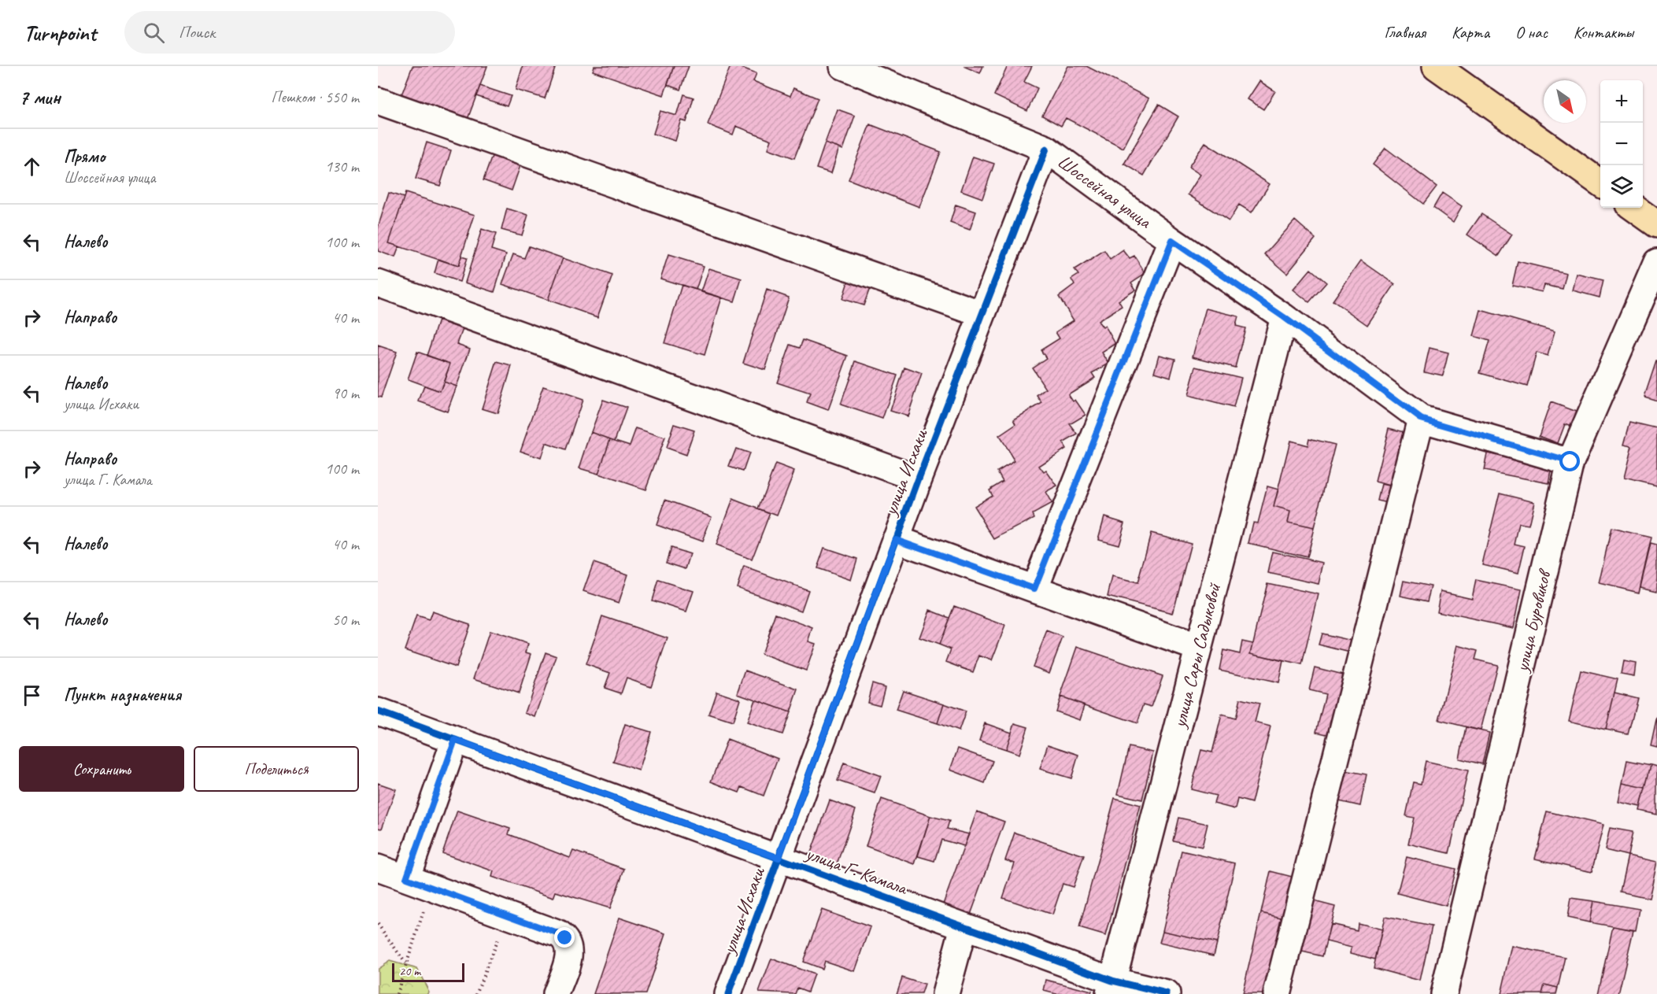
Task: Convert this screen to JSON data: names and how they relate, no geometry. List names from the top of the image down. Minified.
{"streets":{"street":["Шоссейная улица","улица Исхаки","улица Буровиков","улица Сары Садыковой","улица Г. Камала"]},"crossings":[["Шоссейная улица","улица Исхаки"],["Шоссейная улица","улица Буровиков"],["Шоссейная улица","улица Сары Садыковой"],["улица Исхаки","улица Г. Камала"],["улица Сары Садыковой","улица Г. Камала"]],"scale_bar":"20 m","north":"bottom right","page":{"header":"Turnpoint","search":"Поиск","nav":["Главная","Карта","О нас","Контакты"],"heading":["7 мин","Пешком · 550 m"],"map_buttons":["+","−"],"list":[["Прямо","Шоссейная улица","130 m"],["Налево","100 m"],["Направо","40 m"],["Налево","улица Исхаки","90 m"],["Направо","улица Г. Камала","100 m"],["Налево","40 m"],["Налево","50 m"],"Пункт назначения"],"buttons":["Сохранить","Поделиться"],"scale":"20 m"}}
